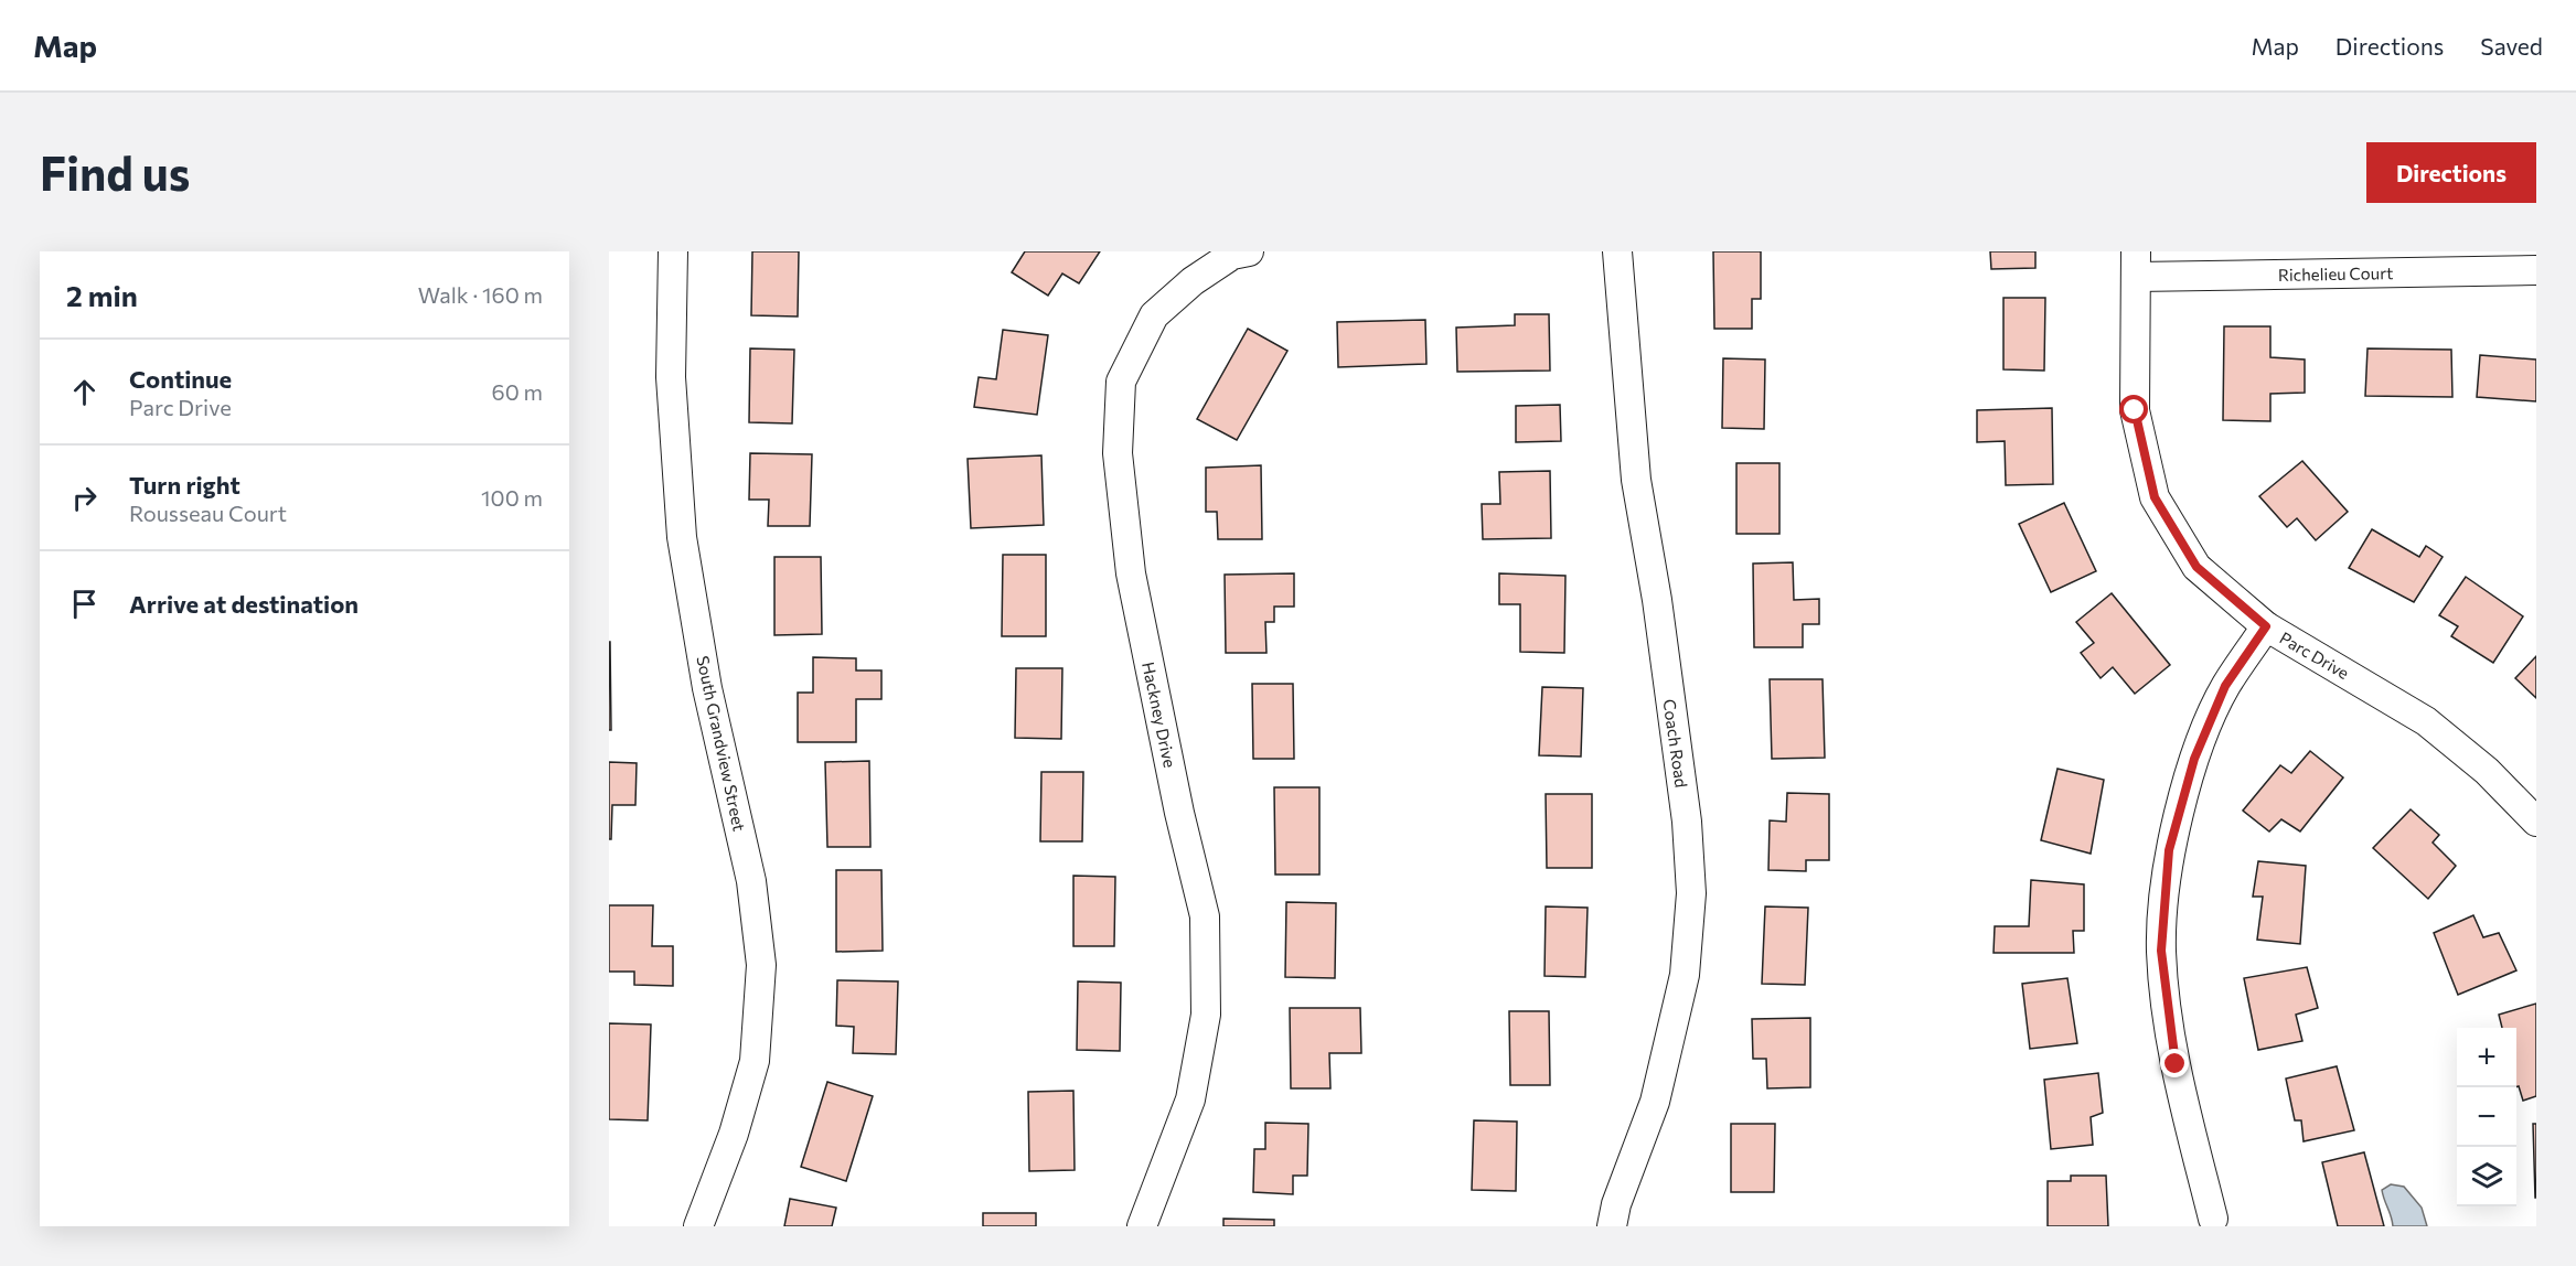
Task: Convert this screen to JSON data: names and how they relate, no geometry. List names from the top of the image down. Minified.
{"streets":{"street":["Richelieu Court","Parc Drive","Hackney Drive","South Grandview Street","Coach Road"]},"crossings":[["Richelieu Court","Parc Drive"]],"page":{"header":"Map","nav":["Map","Directions","Saved"],"buttons":"Directions","title":"Find us","heading":["2 min","Walk · 160 m"],"list":[["Continue","Parc Drive","60 m"],["Turn right","Rousseau Court","100 m"],"Arrive at destination"],"map_buttons":["+","−"]}}
